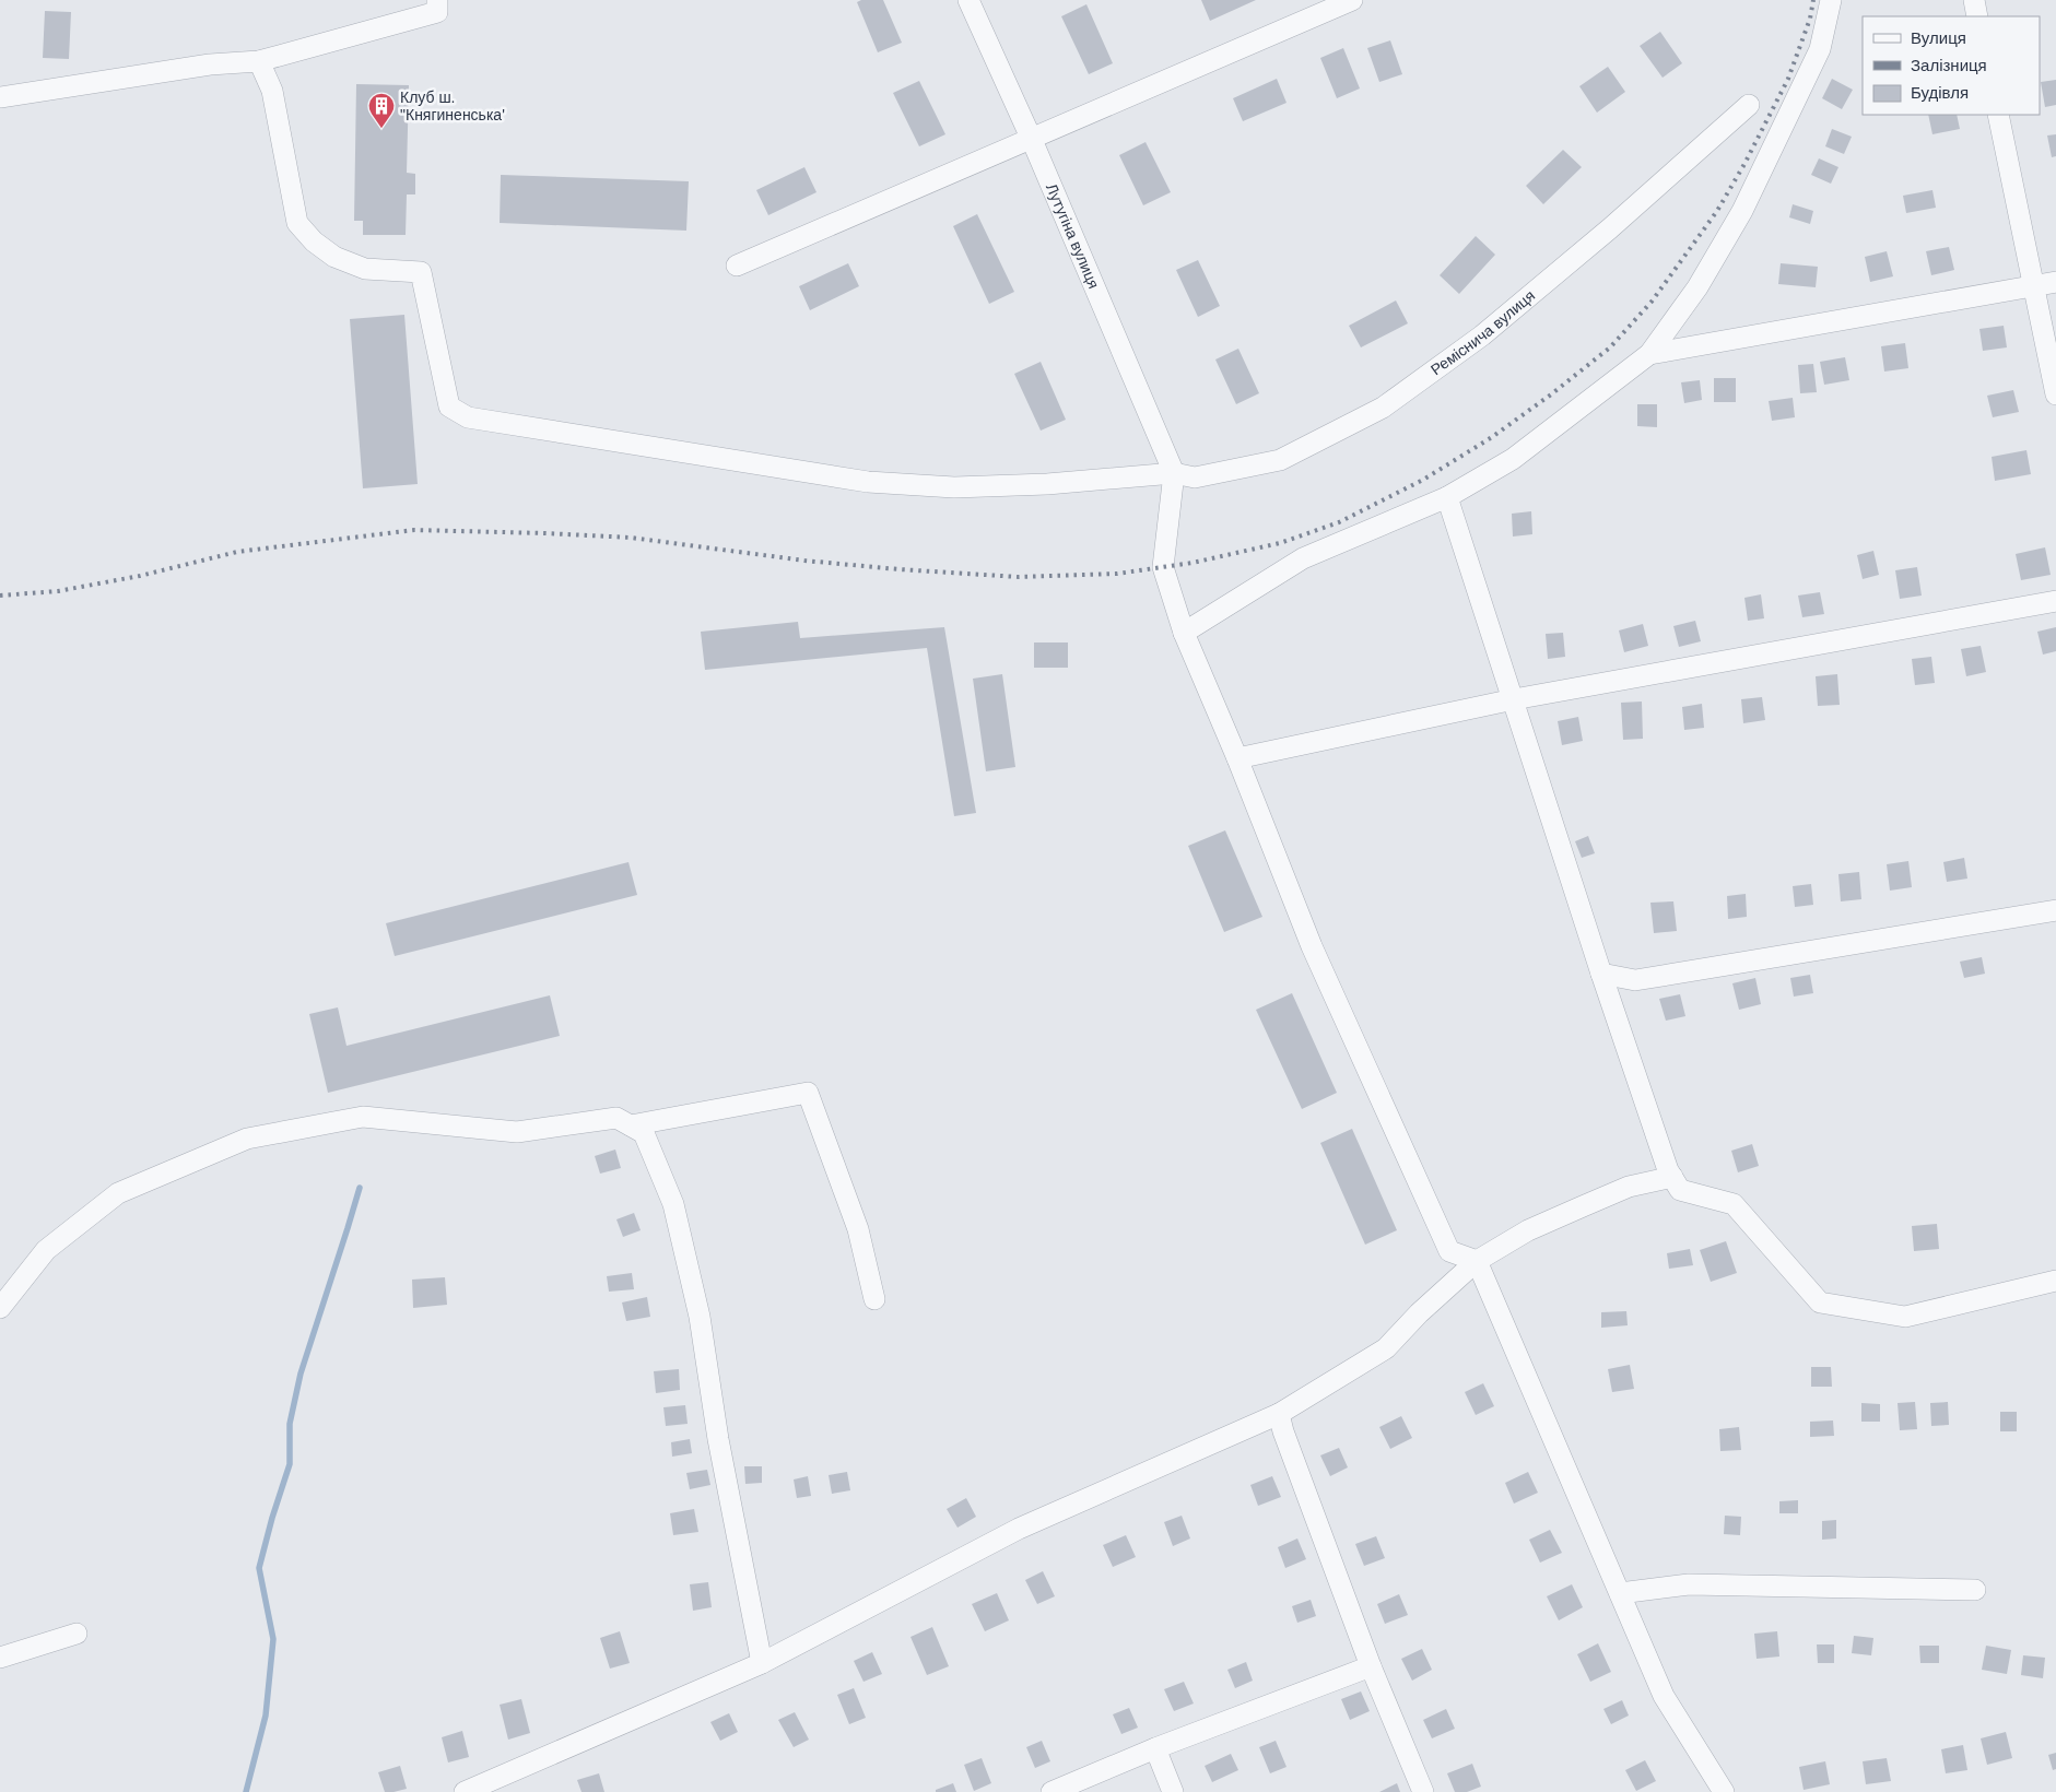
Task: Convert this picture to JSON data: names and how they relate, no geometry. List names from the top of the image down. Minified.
{"streets":{"street":["Лутугіна вулиця","Реміснича вулиця"]},"crossings":[["Лутугіна вулиця","Реміснича вулиця"]],"places":{"building":["Клуб ш. \"Княгиненська'"]},"legend":["Вулиця","Залізниця","Будівля"]}
